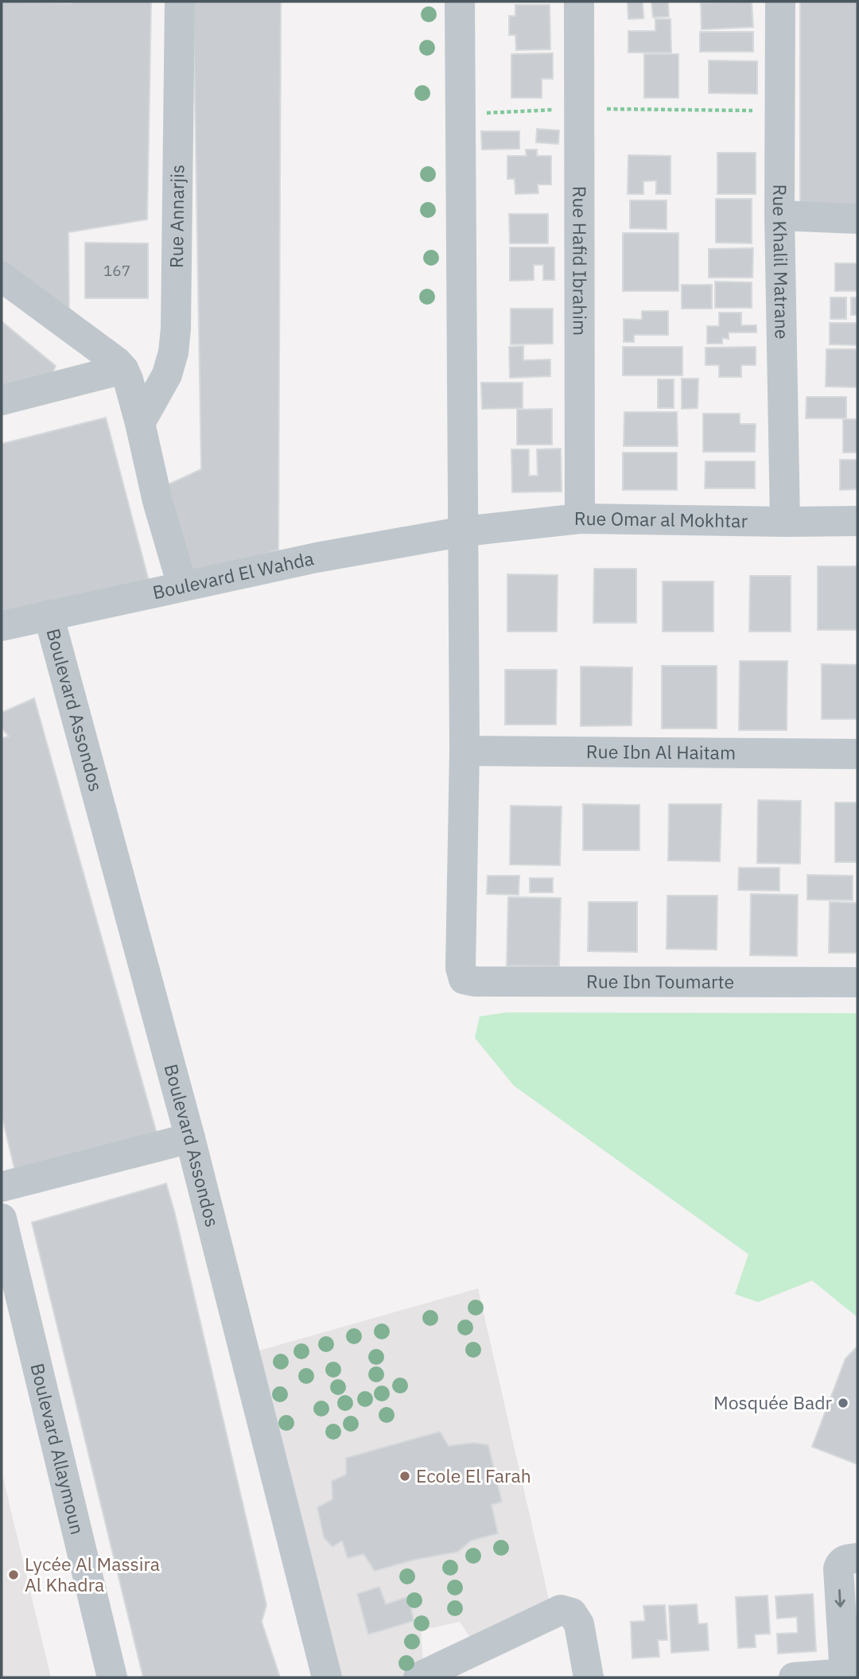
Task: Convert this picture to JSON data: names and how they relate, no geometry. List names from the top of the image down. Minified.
{"streets":{"street":["Rue Annarjis","Rue Hafid Ibrahim","Rue Khalil Matrane","Rue Omar al Mokhtar","Boulevard El Wahda","Boulevard Assondos","Rue Ibn Al Haitam","Rue Ibn Toumarte","Boulevard Allaymoun"]},"crossings":[["Rue Hafid Ibrahim","Rue Omar al Mokhtar"],["Rue Khalil Matrane","Rue Omar al Mokhtar"],["Rue Omar al Mokhtar","Boulevard El Wahda"],["Boulevard El Wahda","Boulevard Assondos"],["Rue Ibn Al Haitam","Rue Ibn Toumarte"]],"places":["Mosquée Badr","Ecole El Farah","Lycée Al Massira Al Khadra"],"house_numbers":["167"]}
